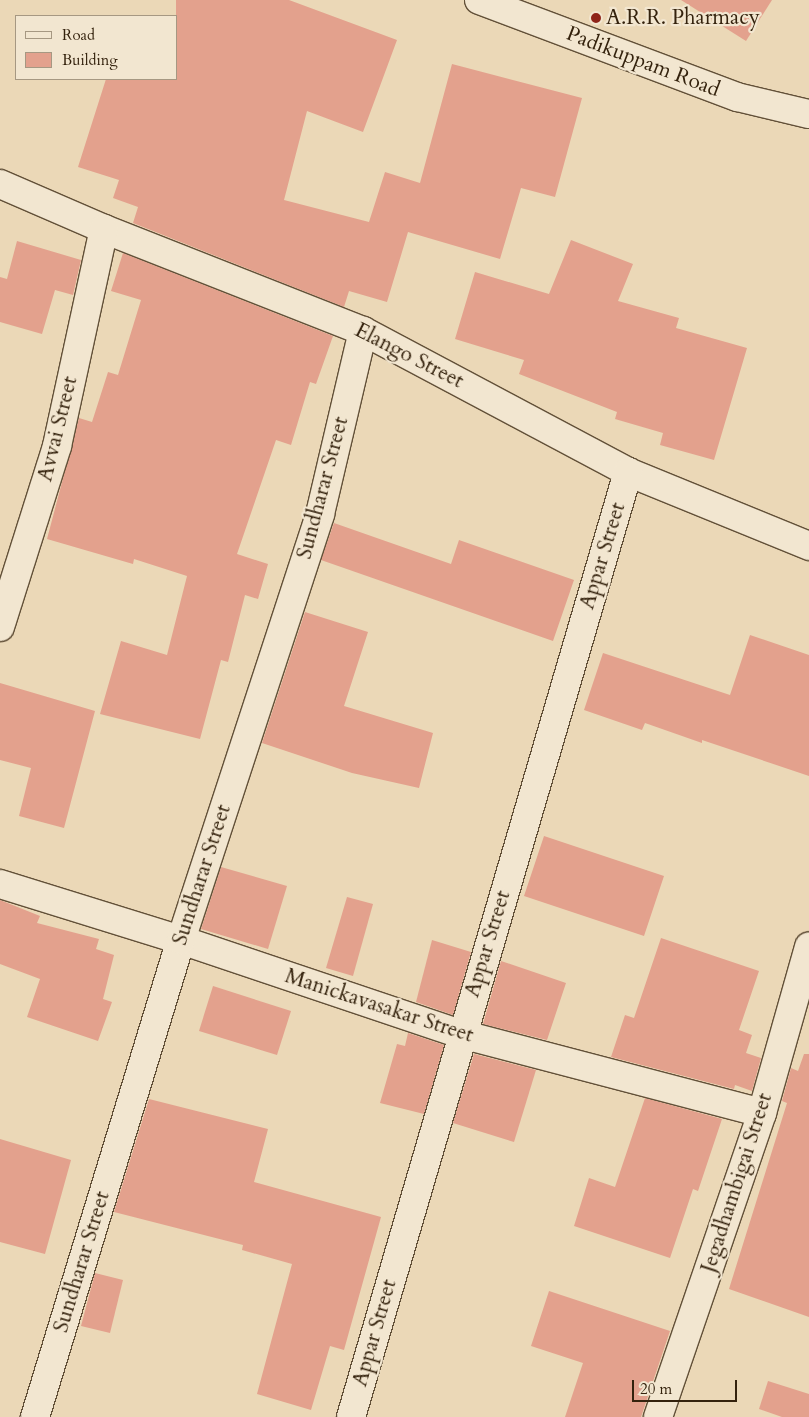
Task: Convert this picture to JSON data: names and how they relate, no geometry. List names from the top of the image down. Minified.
{"streets":{"street":["Padikuppam Road","Elango Street","Avvai Street","Sundharar Street","Appar Street","Manickavasakar Street","Jegadhambigai Street"]},"crossings":[["Elango Street","Avvai Street"],["Elango Street","Sundharar Street"],["Elango Street","Appar Street"],["Sundharar Street","Manickavasakar Street"],["Appar Street","Manickavasakar Street"],["Manickavasakar Street","Jegadhambigai Street"]],"places":["A.R.R. Pharmacy"],"legend":["Road","Building"],"scale_bar":"20 m"}
